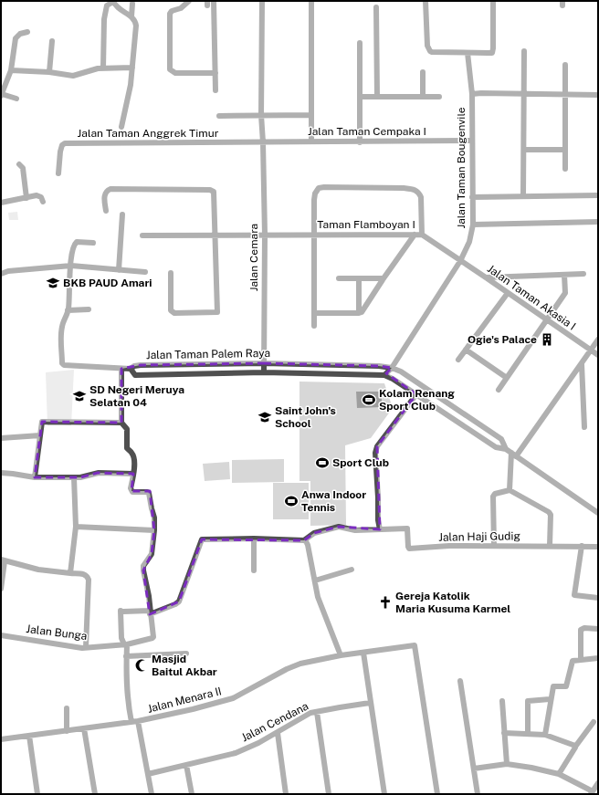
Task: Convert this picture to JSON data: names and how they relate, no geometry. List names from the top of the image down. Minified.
{"streets":{"street":["Jalan Taman Cempaka I","Jalan Taman Anggrek Timur","Jalan Taman Bougenvile","Taman Flamboyan I","Jalan Cemara","Jalan Taman Akasia I","Jalan Taman Palem Raya","Jalan Haji Gudig","Jalan Bunga","Jalan Menara II","Jalan Cendana"]},"crossings":[["Jalan Taman Cempaka I","Jalan Taman Anggrek Timur"],["Jalan Taman Cempaka I","Jalan Taman Bougenvile"],["Jalan Taman Cempaka I","Jalan Cemara"],["Jalan Taman Anggrek Timur","Jalan Cemara"],["Jalan Taman Bougenvile","Taman Flamboyan I"],["Jalan Taman Bougenvile","Jalan Taman Akasia I"],["Jalan Taman Bougenvile","Jalan Taman Palem Raya"],["Taman Flamboyan I","Jalan Cemara"],["Taman Flamboyan I","Jalan Taman Akasia I"],["Jalan Cemara","Jalan Taman Palem Raya"]],"places":{"school or university":["BKB PAUD Amari","SD Negeri Meruya Selatan 04","Saint John's School"],"building":["Ogie's Palace"],"sports":["Kolam Renang Sport Club","Sport Club","Anwa Indoor Tennis"],"church":["Gereja Katolik Maria Kusuma Karmel"],"mosque":["Masjid Baitul Akbar"]}}
